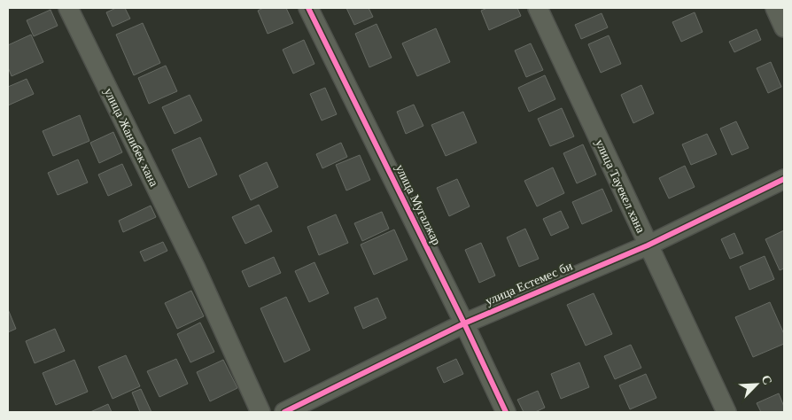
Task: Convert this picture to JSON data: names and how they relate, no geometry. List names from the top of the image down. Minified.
{"streets":{"street":["улица Жанибек хана","улица Тауекел хана","улица Мугалжар","улица Естемес би"]},"crossings":[["улица Тауекел хана","улица Естемес би"],["улица Мугалжар","улица Естемес би"]],"north":"top right"}
